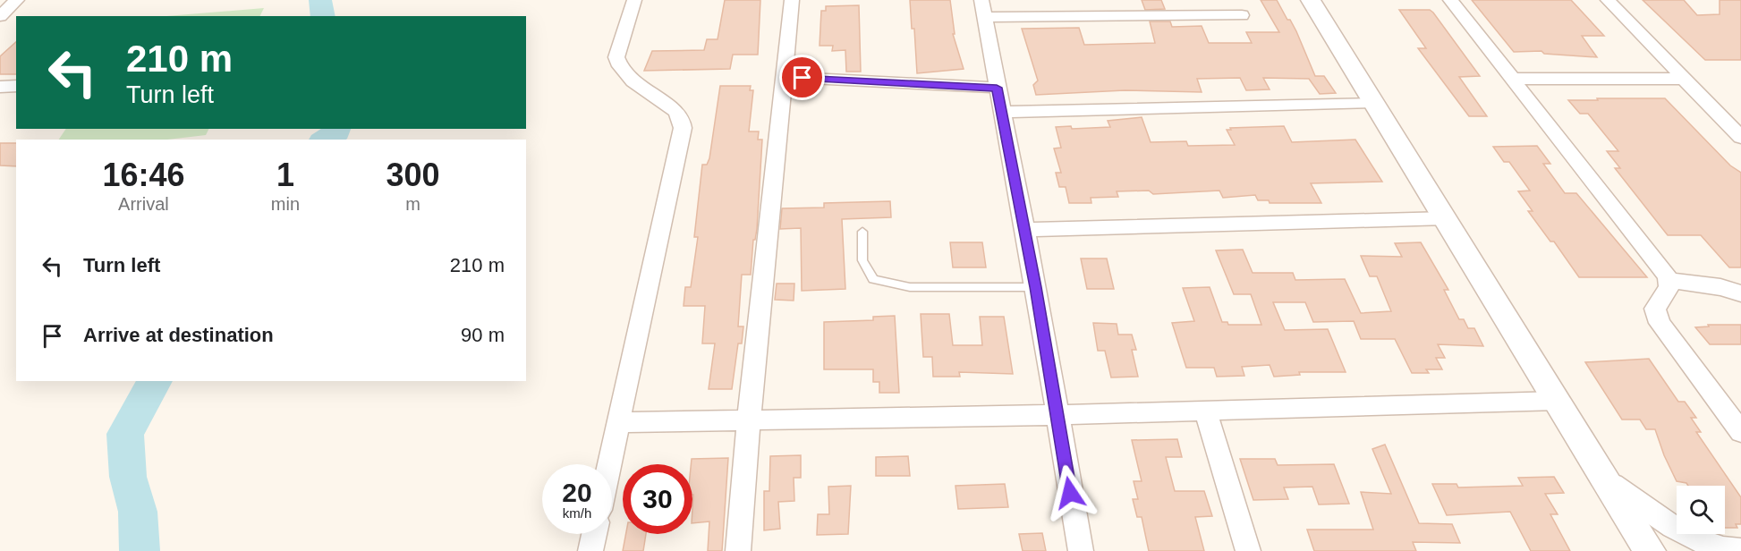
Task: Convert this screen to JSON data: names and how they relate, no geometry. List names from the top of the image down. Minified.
{"page":{"turn":["210 m","Turn left"],"eta":["16:46","Arrival","1","min","300","m"],"list":[{"name":"Turn left","value":"210 m"},{"name":"Arrive at destination","value":"90 m"}],"speed":"20 km/h","limit":"30"}}
